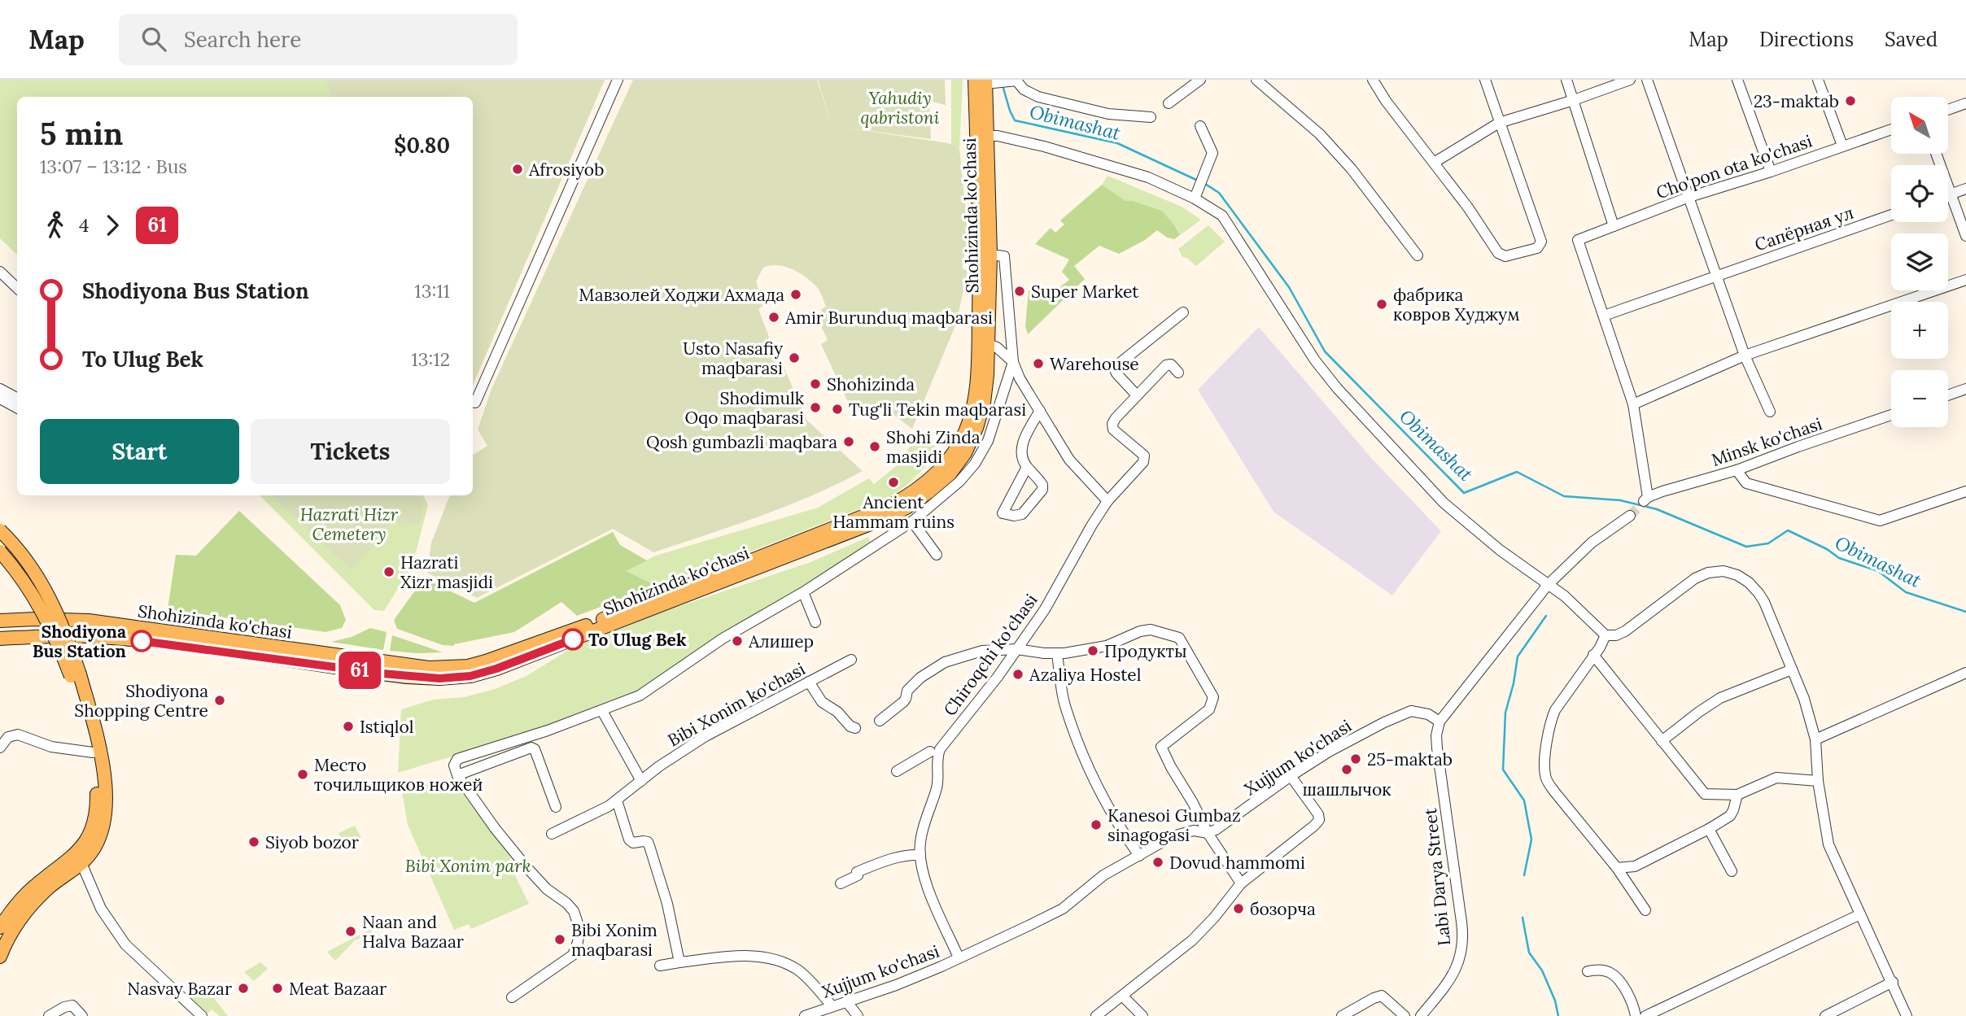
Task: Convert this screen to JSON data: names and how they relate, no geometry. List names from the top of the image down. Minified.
{"streets":{"main road":["Shohizinda ko'chasi"],"street":["Cho'pon ota ko'chasi","Сапёрная ул","Minsk ko'chasi","Chiroqchi ko'chasi","Bibi Xonim ko'chasi","Xujjum ko'chasi","Labi Darya Street"]},"crossings":[["Cho'pon ota ko'chasi","Сапёрная ул"],["Chiroqchi ko'chasi","Xujjum ko'chasi"],["Xujjum ko'chasi","Labi Darya Street"]],"water":["Obimashat"],"parks":["Yahudiy qabristoni","Hazrati Hizr Cemetery","Bibi Xonim park"],"places":["23-maktab","Afrosiyob","Super Market","Мавзолей Ходжи Ахмада","фабрика ковров Худжум","Amir Burunduq maqbarasi","Usto Nasafiy maqbarasi","Warehouse","Shohizinda","Shodimulk Oqo maqbarasi","Tug'li Tekin maqbarasi","Qosh gumbazli maqbara","Shohi Zinda masjidi","Ancient Hammam ruins","Hazrati Xizr masjidi","To Ulug Bek","Shodiyona Bus Station","Алишер","Продукты","Azaliya Hostel","Shodiyona Shopping Centre","Istiqlol","25-maktab","шашлычок","Место точильщиков ножей","Kanesoi Gumbaz sinagogasi","Siyob bozor","Dovud hammomi","бозорча","Naan and Halva Bazaar","Bibi Xonim maqbarasi","Nasvay Bazar","Meat Bazaar"],"lines":["bus line 61"],"north":"top left","page":{"header":"Map","search":"Search here","nav":["Map","Directions","Saved"],"on_map":"61","map_buttons":["+","−"],"heading":["5 min","13:07 – 13:12 · Bus","$0.80"],"legs":["4","61"],"list":[{"name":"Shodiyona Bus Station","value":"13:11"},{"name":"To Ulug Bek","value":"13:12"}],"buttons":["Start","Tickets"]}}
